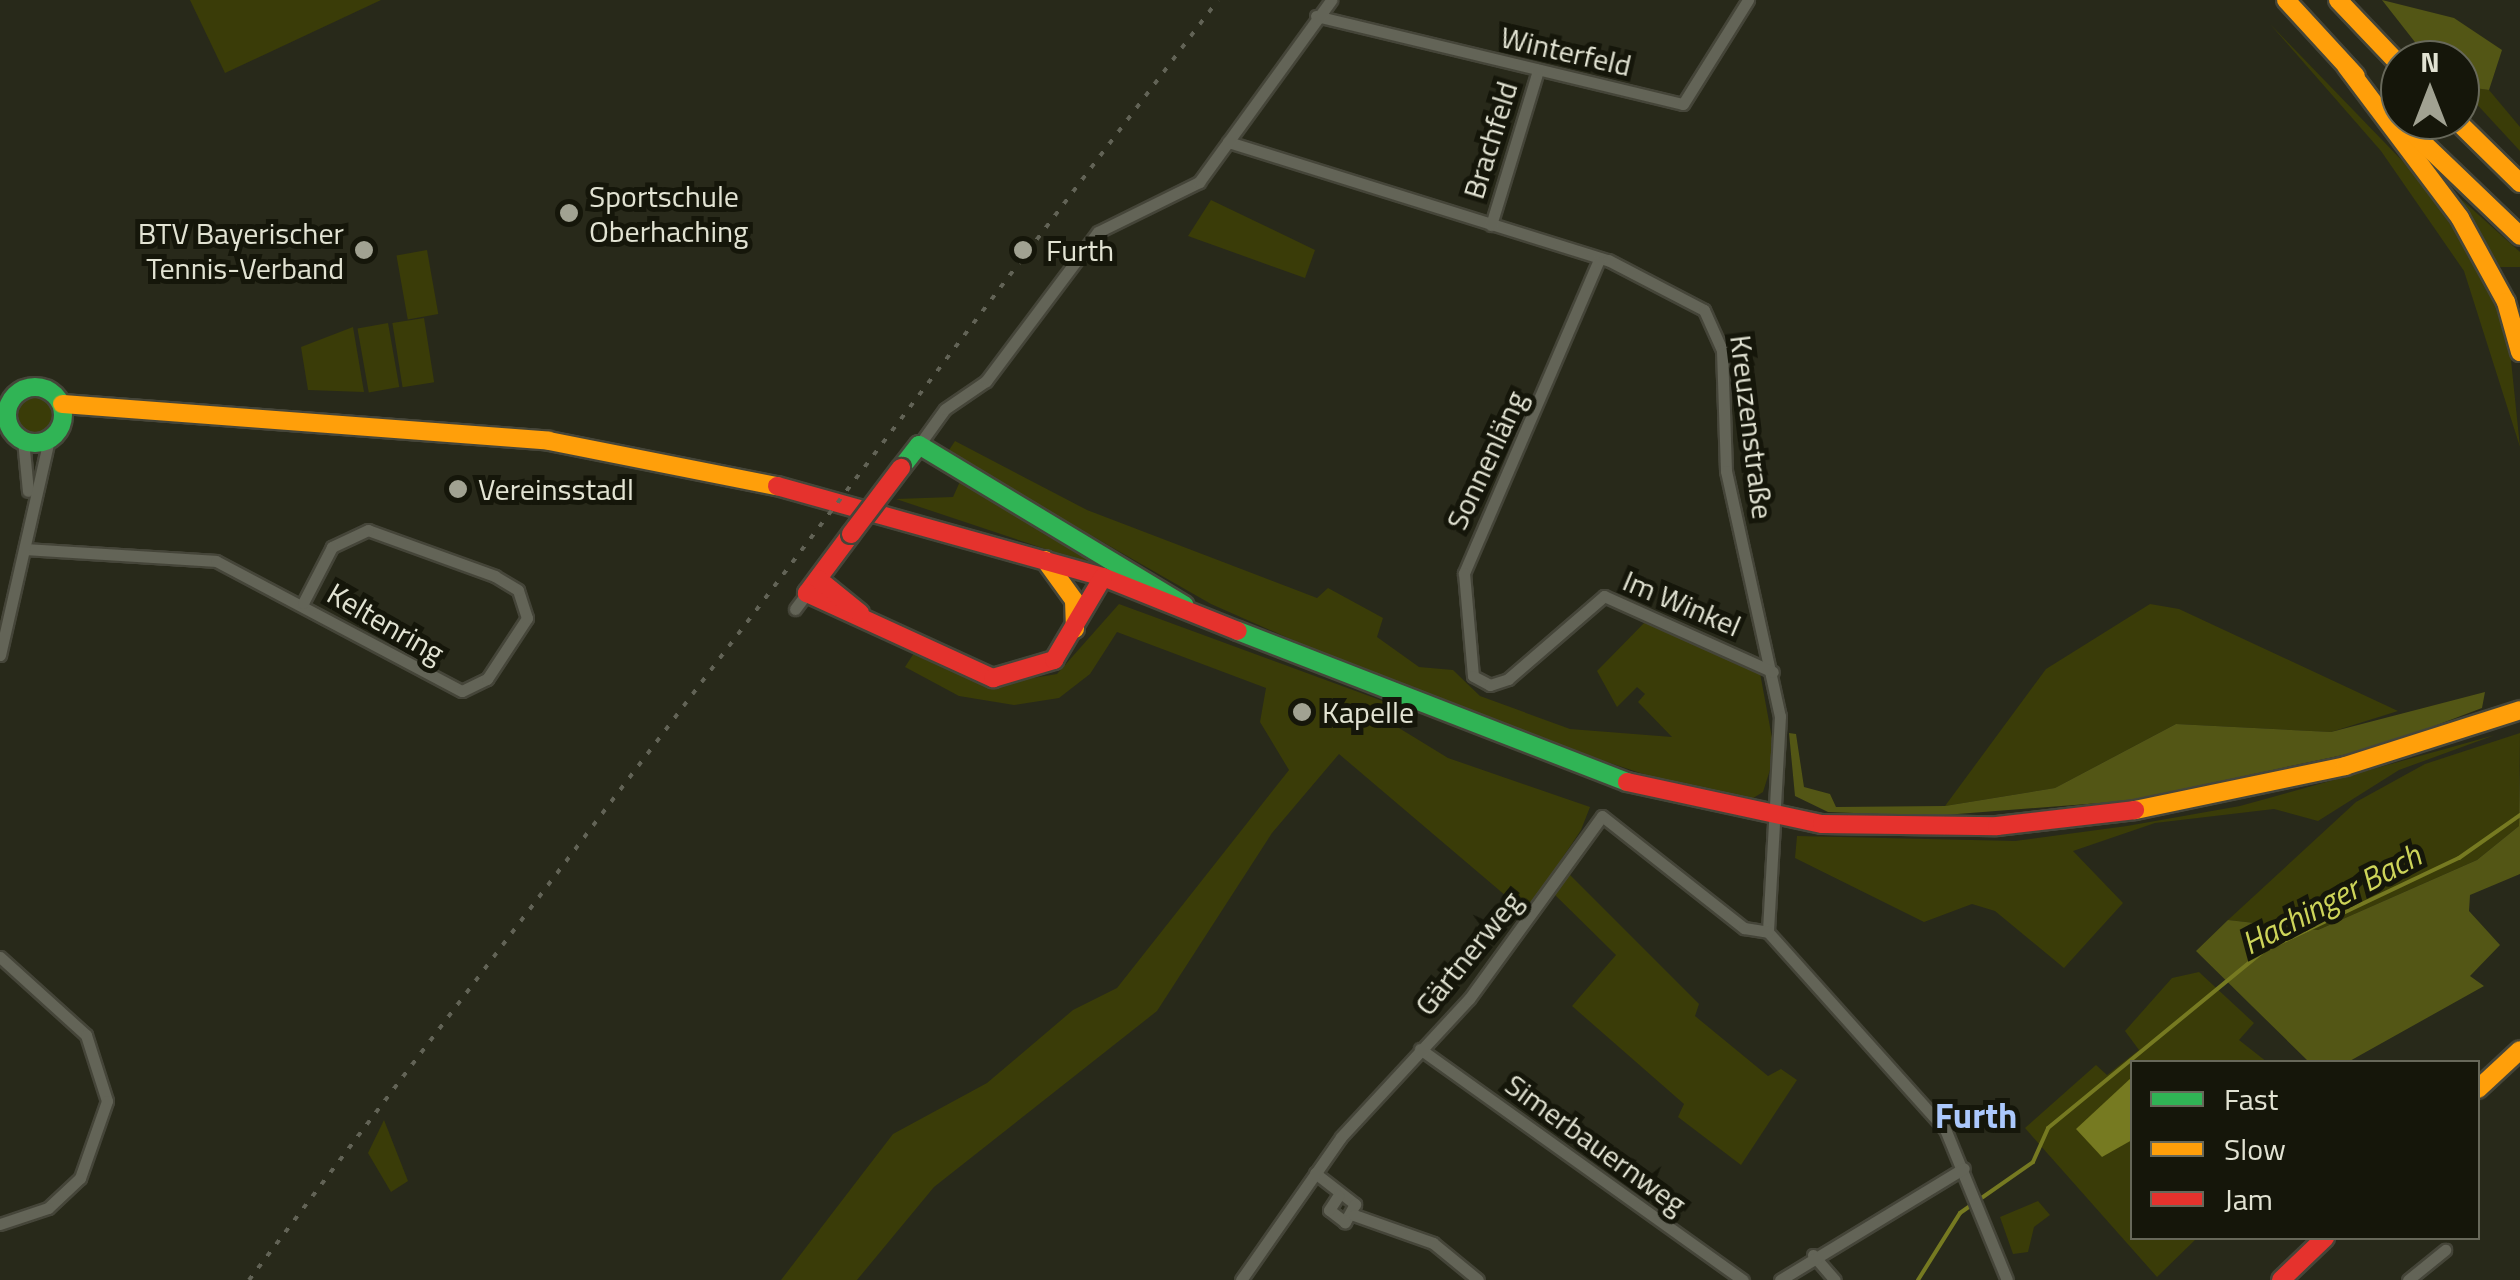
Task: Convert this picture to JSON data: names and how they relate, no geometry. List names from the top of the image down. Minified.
{"streets":{"street":["Winterfeld","Brachfeld","Kreuzenstraße","Sonnenläng","Im Winkel","Keltenring","Gärtnerweg","Simerbauernweg"]},"crossings":[["Winterfeld","Brachfeld"],["Brachfeld","Kreuzenstraße"],["Kreuzenstraße","Sonnenläng"],["Kreuzenstraße","Im Winkel"],["Kreuzenstraße","Gärtnerweg"],["Sonnenläng","Im Winkel"],["Gärtnerweg","Simerbauernweg"]],"districts":["Furth"],"water":["Hachinger Bach"],"places":["Sportschule Oberhaching","BTV Bayerischer Tennis-Verband","Furth","Vereinsstadl","Kapelle"],"legend":["Fast","Slow","Jam"],"north":"top"}
